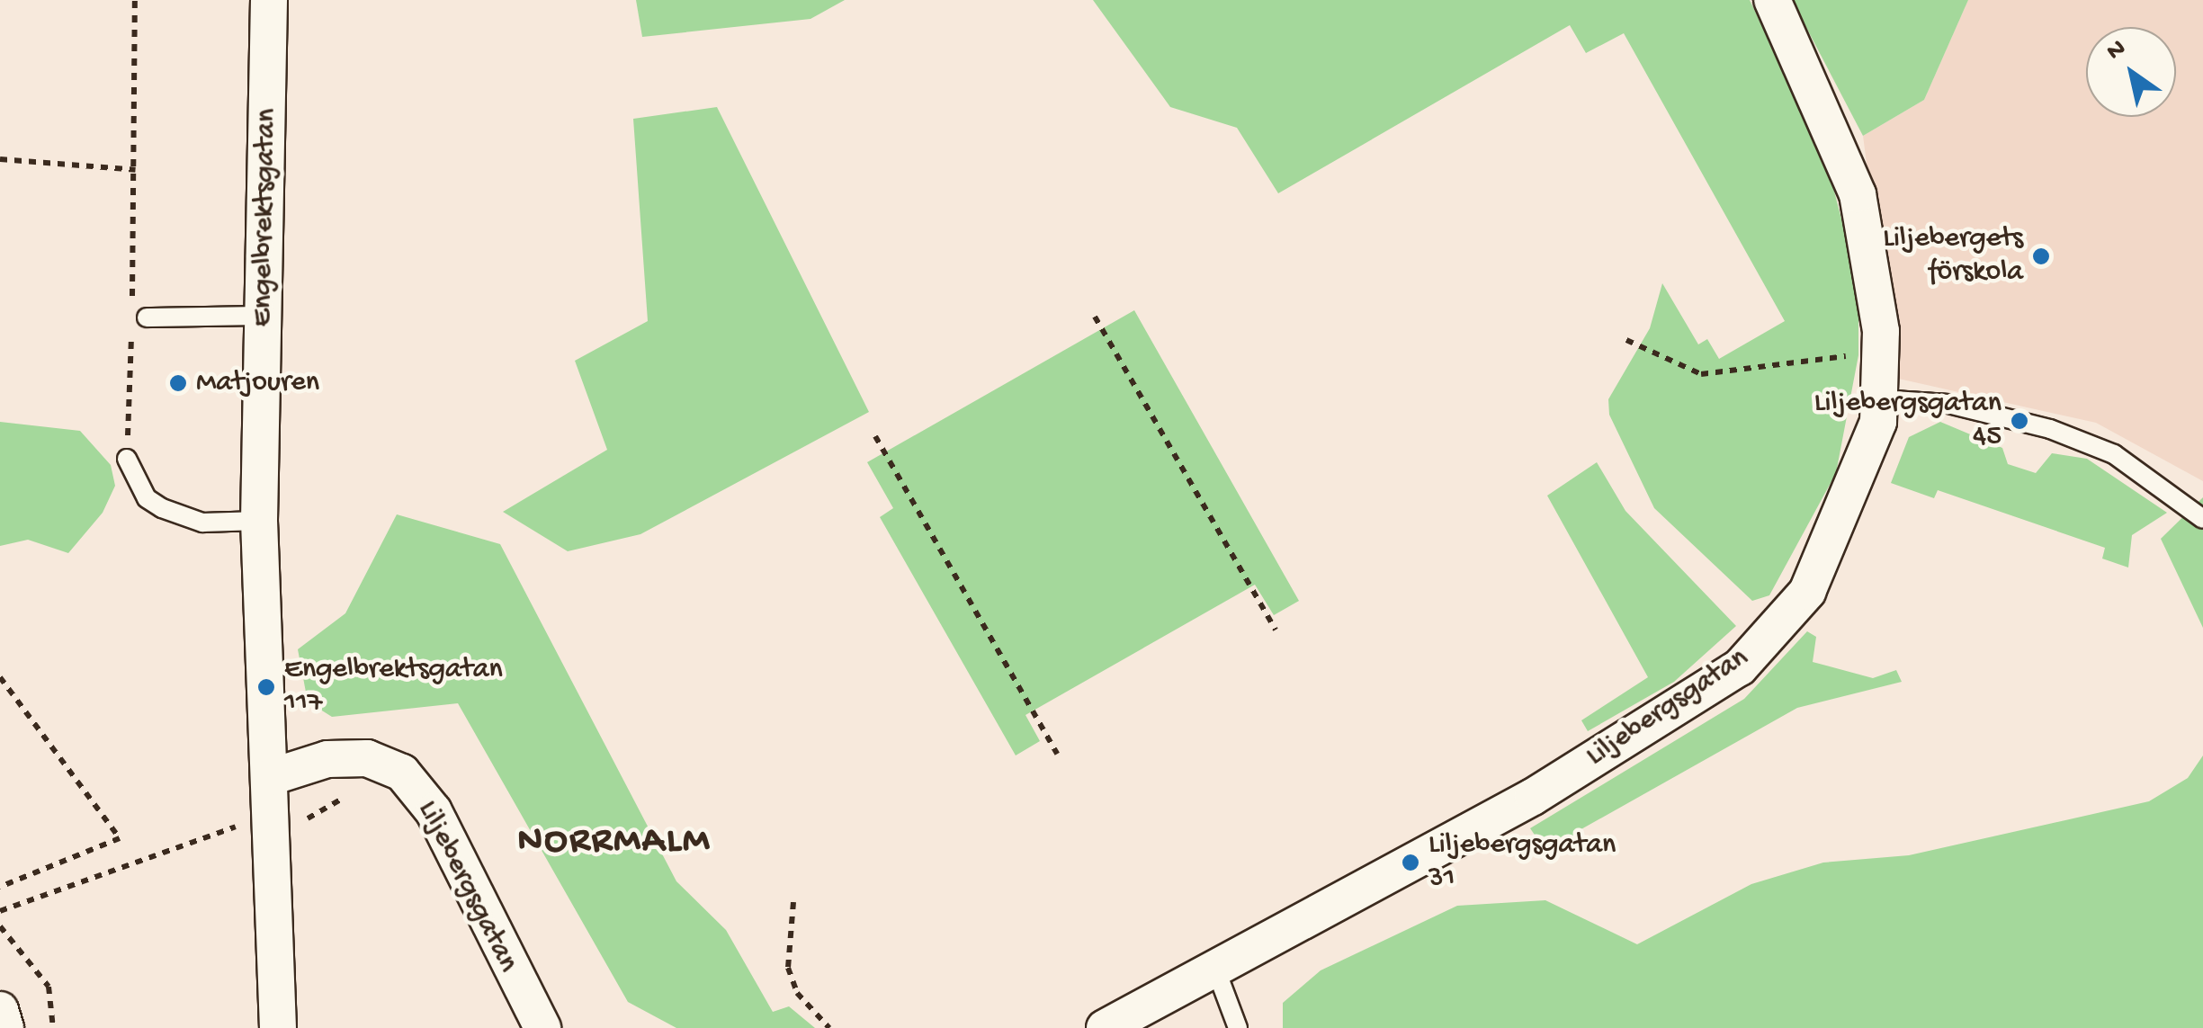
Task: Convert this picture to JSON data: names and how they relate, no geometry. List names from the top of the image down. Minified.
{"streets":{"street":["Engelbrektsgatan","Liljebergsgatan"]},"crossings":[["Engelbrektsgatan","Liljebergsgatan"]],"districts":["NORRMALM"],"places":["Liljebergets förskola","Matjouren","Liljebergsgatan 45","Engelbrektsgatan 117","Liljebergsgatan 31"],"north":"top left"}
